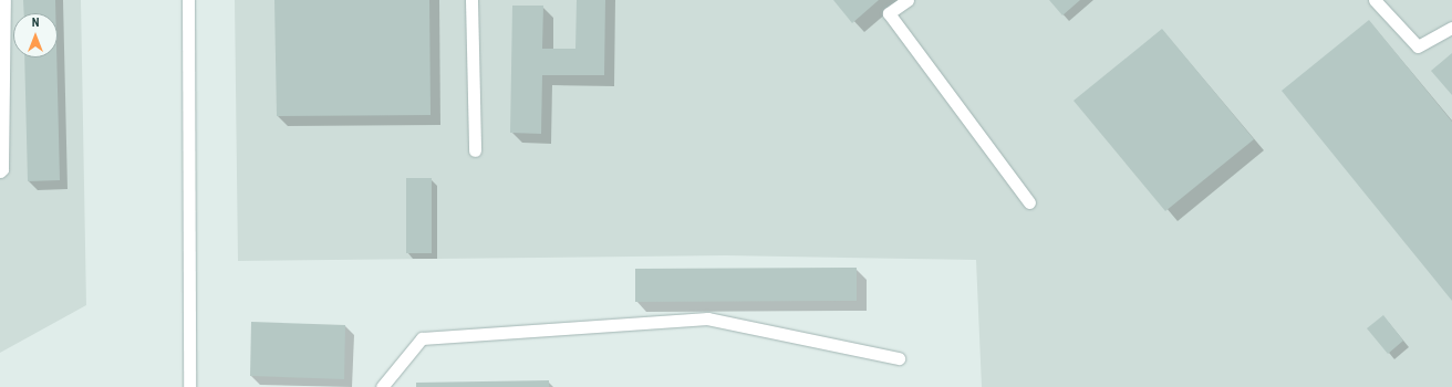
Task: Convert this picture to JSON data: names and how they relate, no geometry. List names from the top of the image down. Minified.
{"north":"top"}
